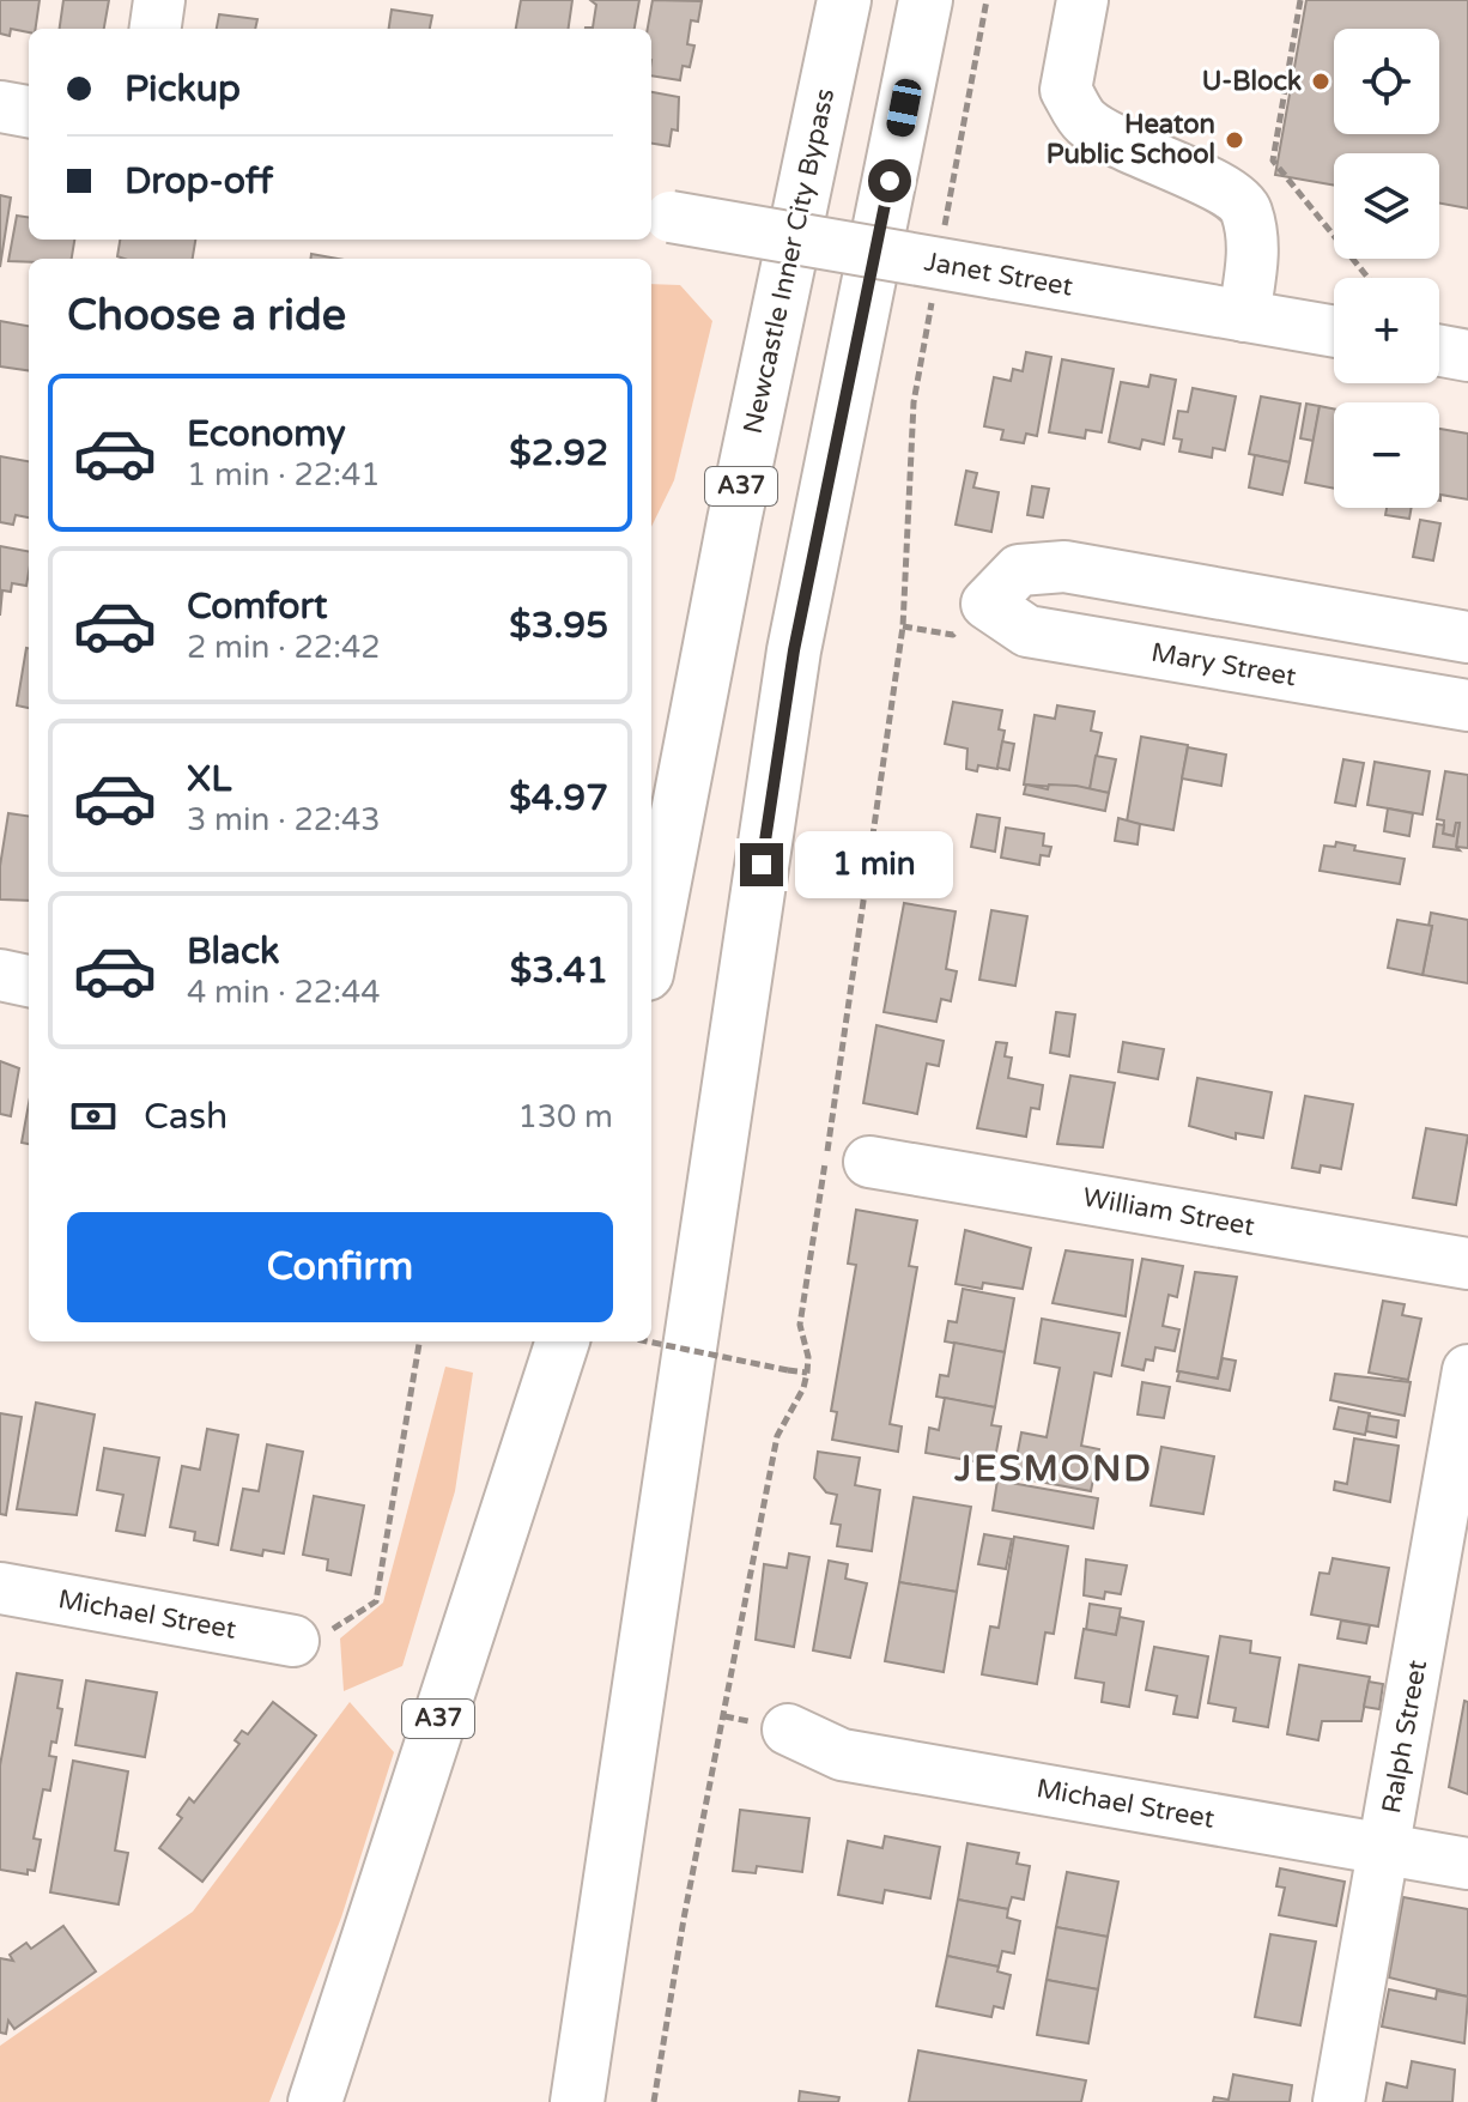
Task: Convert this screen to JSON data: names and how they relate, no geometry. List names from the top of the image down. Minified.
{"streets":{"highway":["Newcastle Inner City Bypass","A37"],"street":["Janet Street","Mary Street","William Street","Michael Street","Ralph Street"]},"crossings":[["Michael Street","Ralph Street"]],"districts":["JESMOND"],"places":["U-Block","Heaton Public School"],"page":{"map_buttons":["+","−"],"banner":["Pickup","Drop-off"],"heading":"Choose a ride","list":[{"name":"Economy","note":"1 min · 22:41","value":"$2.92"},{"name":"Comfort","note":"2 min · 22:42","value":"$3.95"},{"name":"XL","note":"3 min · 22:43","value":"$4.97"},{"name":"Black","note":"4 min · 22:44","value":"$3.41"}],"bubble":"1 min","pay":["Cash","130 m"],"buttons":"Confirm"}}
